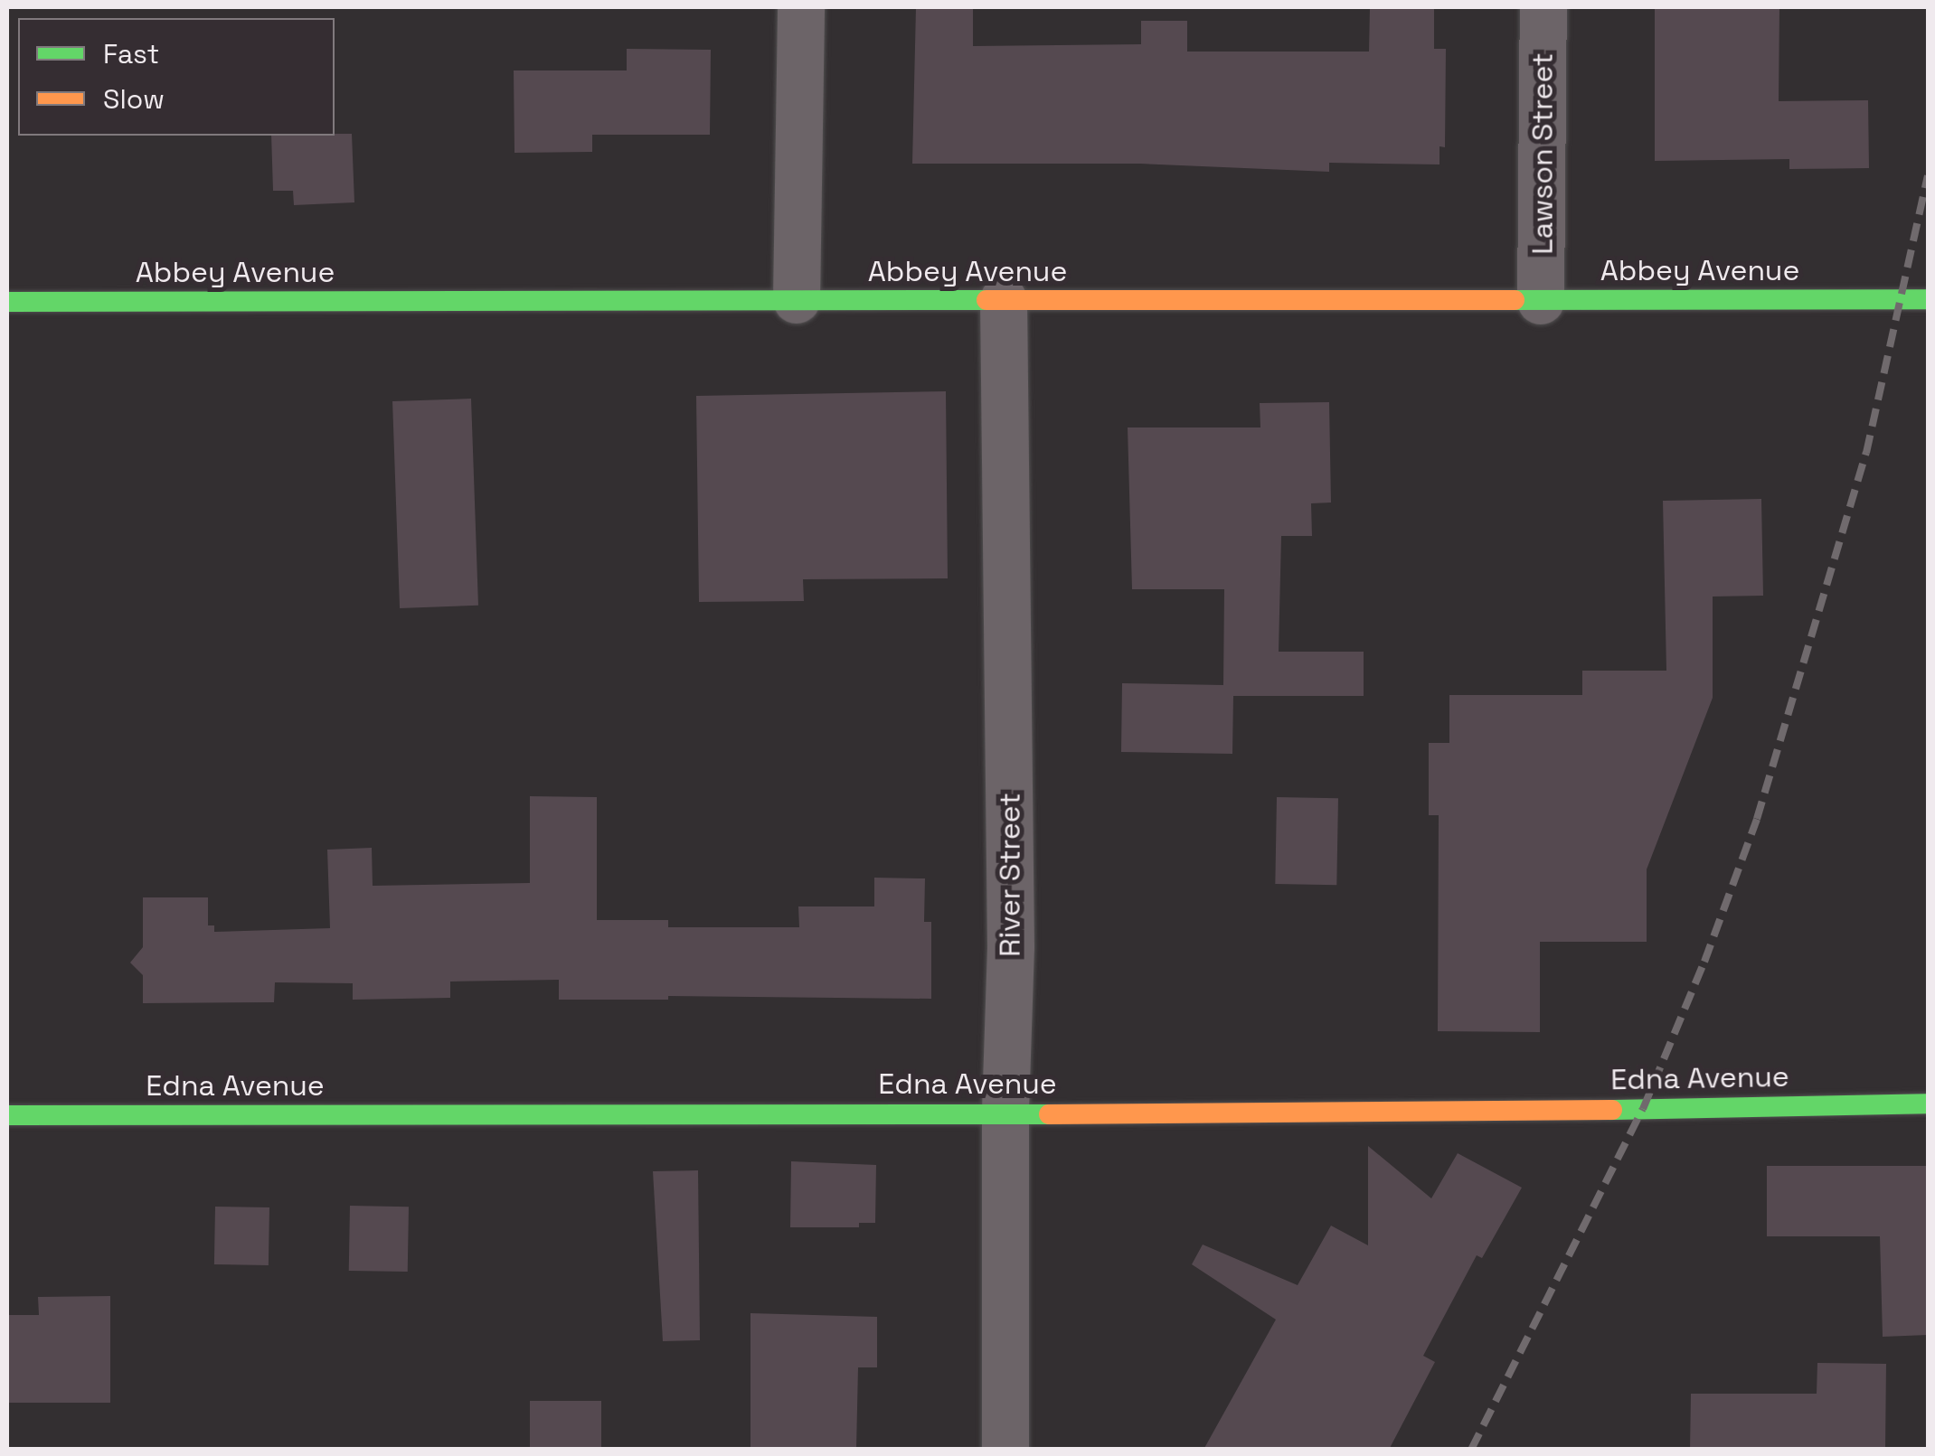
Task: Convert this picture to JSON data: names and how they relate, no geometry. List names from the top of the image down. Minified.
{"streets":{"street":["Lawson Street","Abbey Avenue","River Street","Edna Avenue"]},"crossings":[["Lawson Street","Abbey Avenue"],["Abbey Avenue","River Street"],["River Street","Edna Avenue"]],"legend":["Fast","Slow"]}
